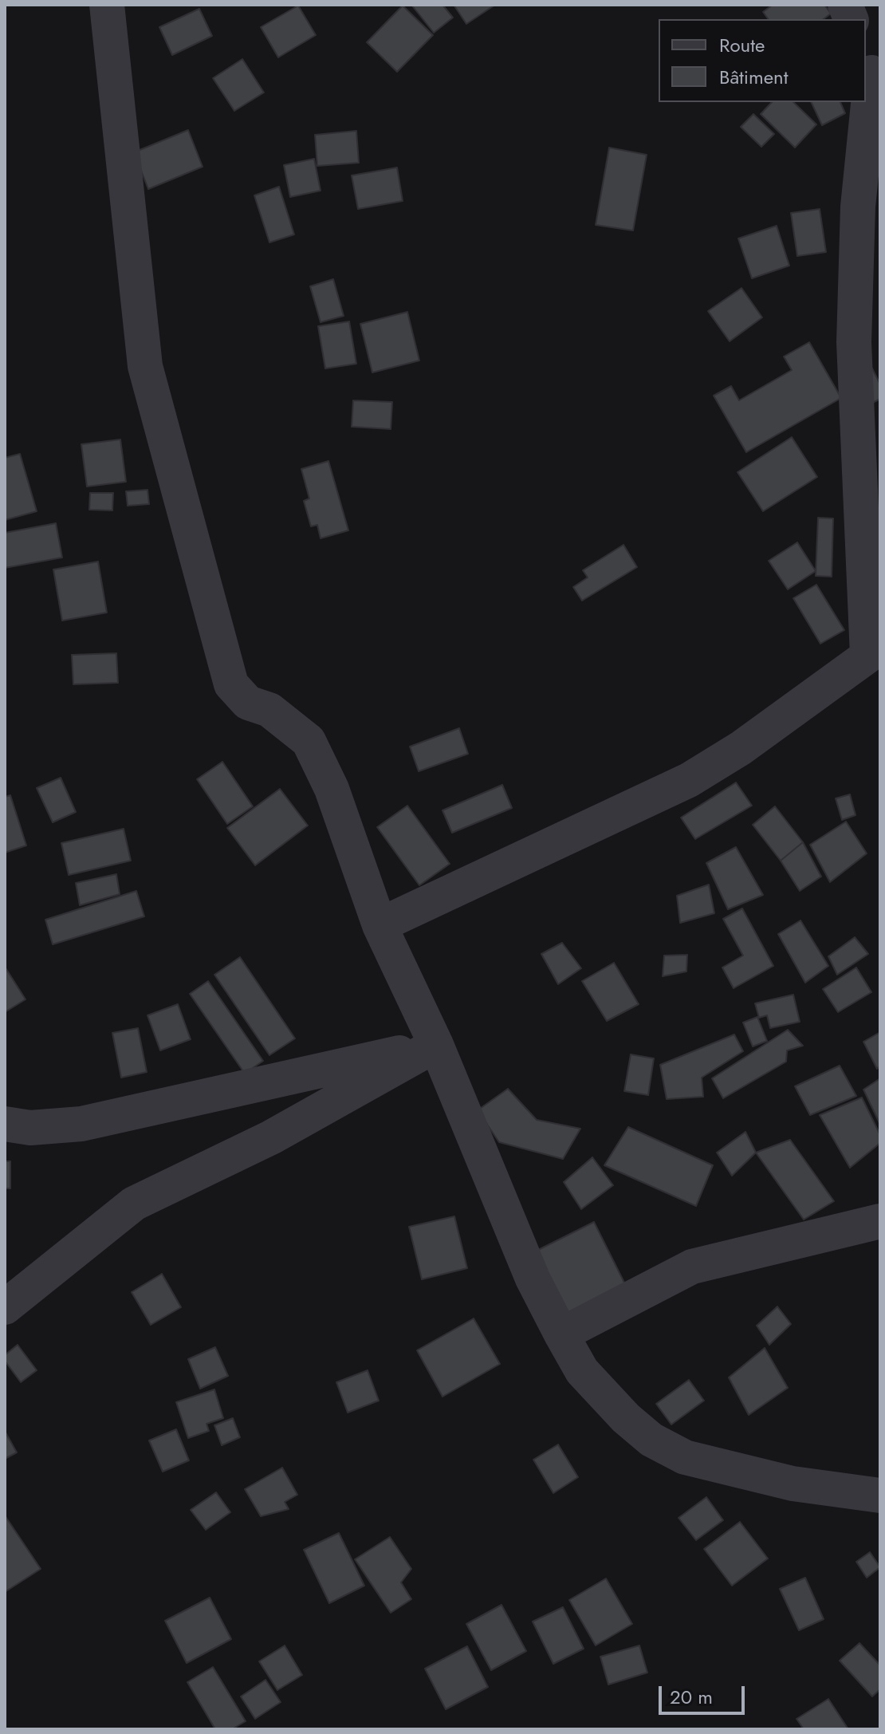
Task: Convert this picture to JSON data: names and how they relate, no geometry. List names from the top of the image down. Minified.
{"legend":["Route","Bâtiment"],"scale_bar":"20 m"}
